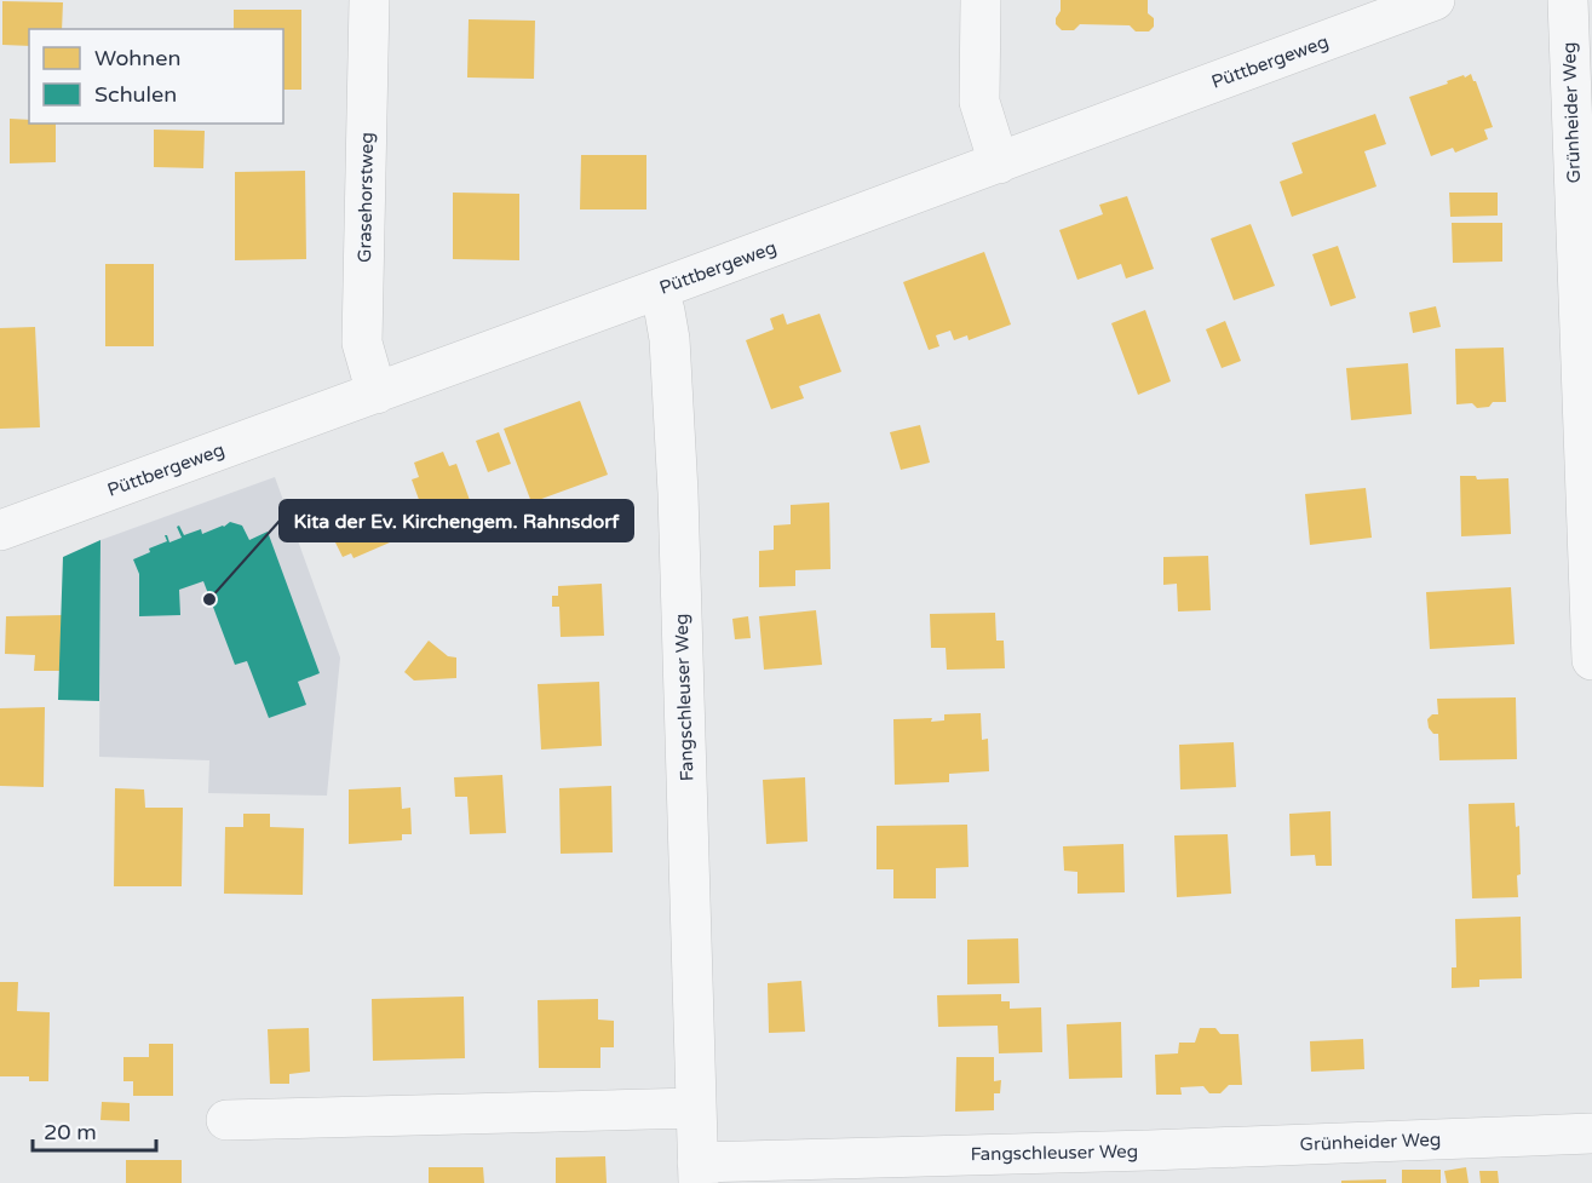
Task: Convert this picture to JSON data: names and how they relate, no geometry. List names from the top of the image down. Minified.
{"streets":{"street":["Püttbergeweg","Grünheider Weg","Grasehorstweg","Fangschleuser Weg"]},"crossings":[["Püttbergeweg","Grasehorstweg"],["Püttbergeweg","Fangschleuser Weg"],["Grünheider Weg","Fangschleuser Weg"]],"places":["Kita der Ev. Kirchengem. Rahnsdorf"],"legend":["Wohnen","Schulen"],"scale_bar":"20 m"}
